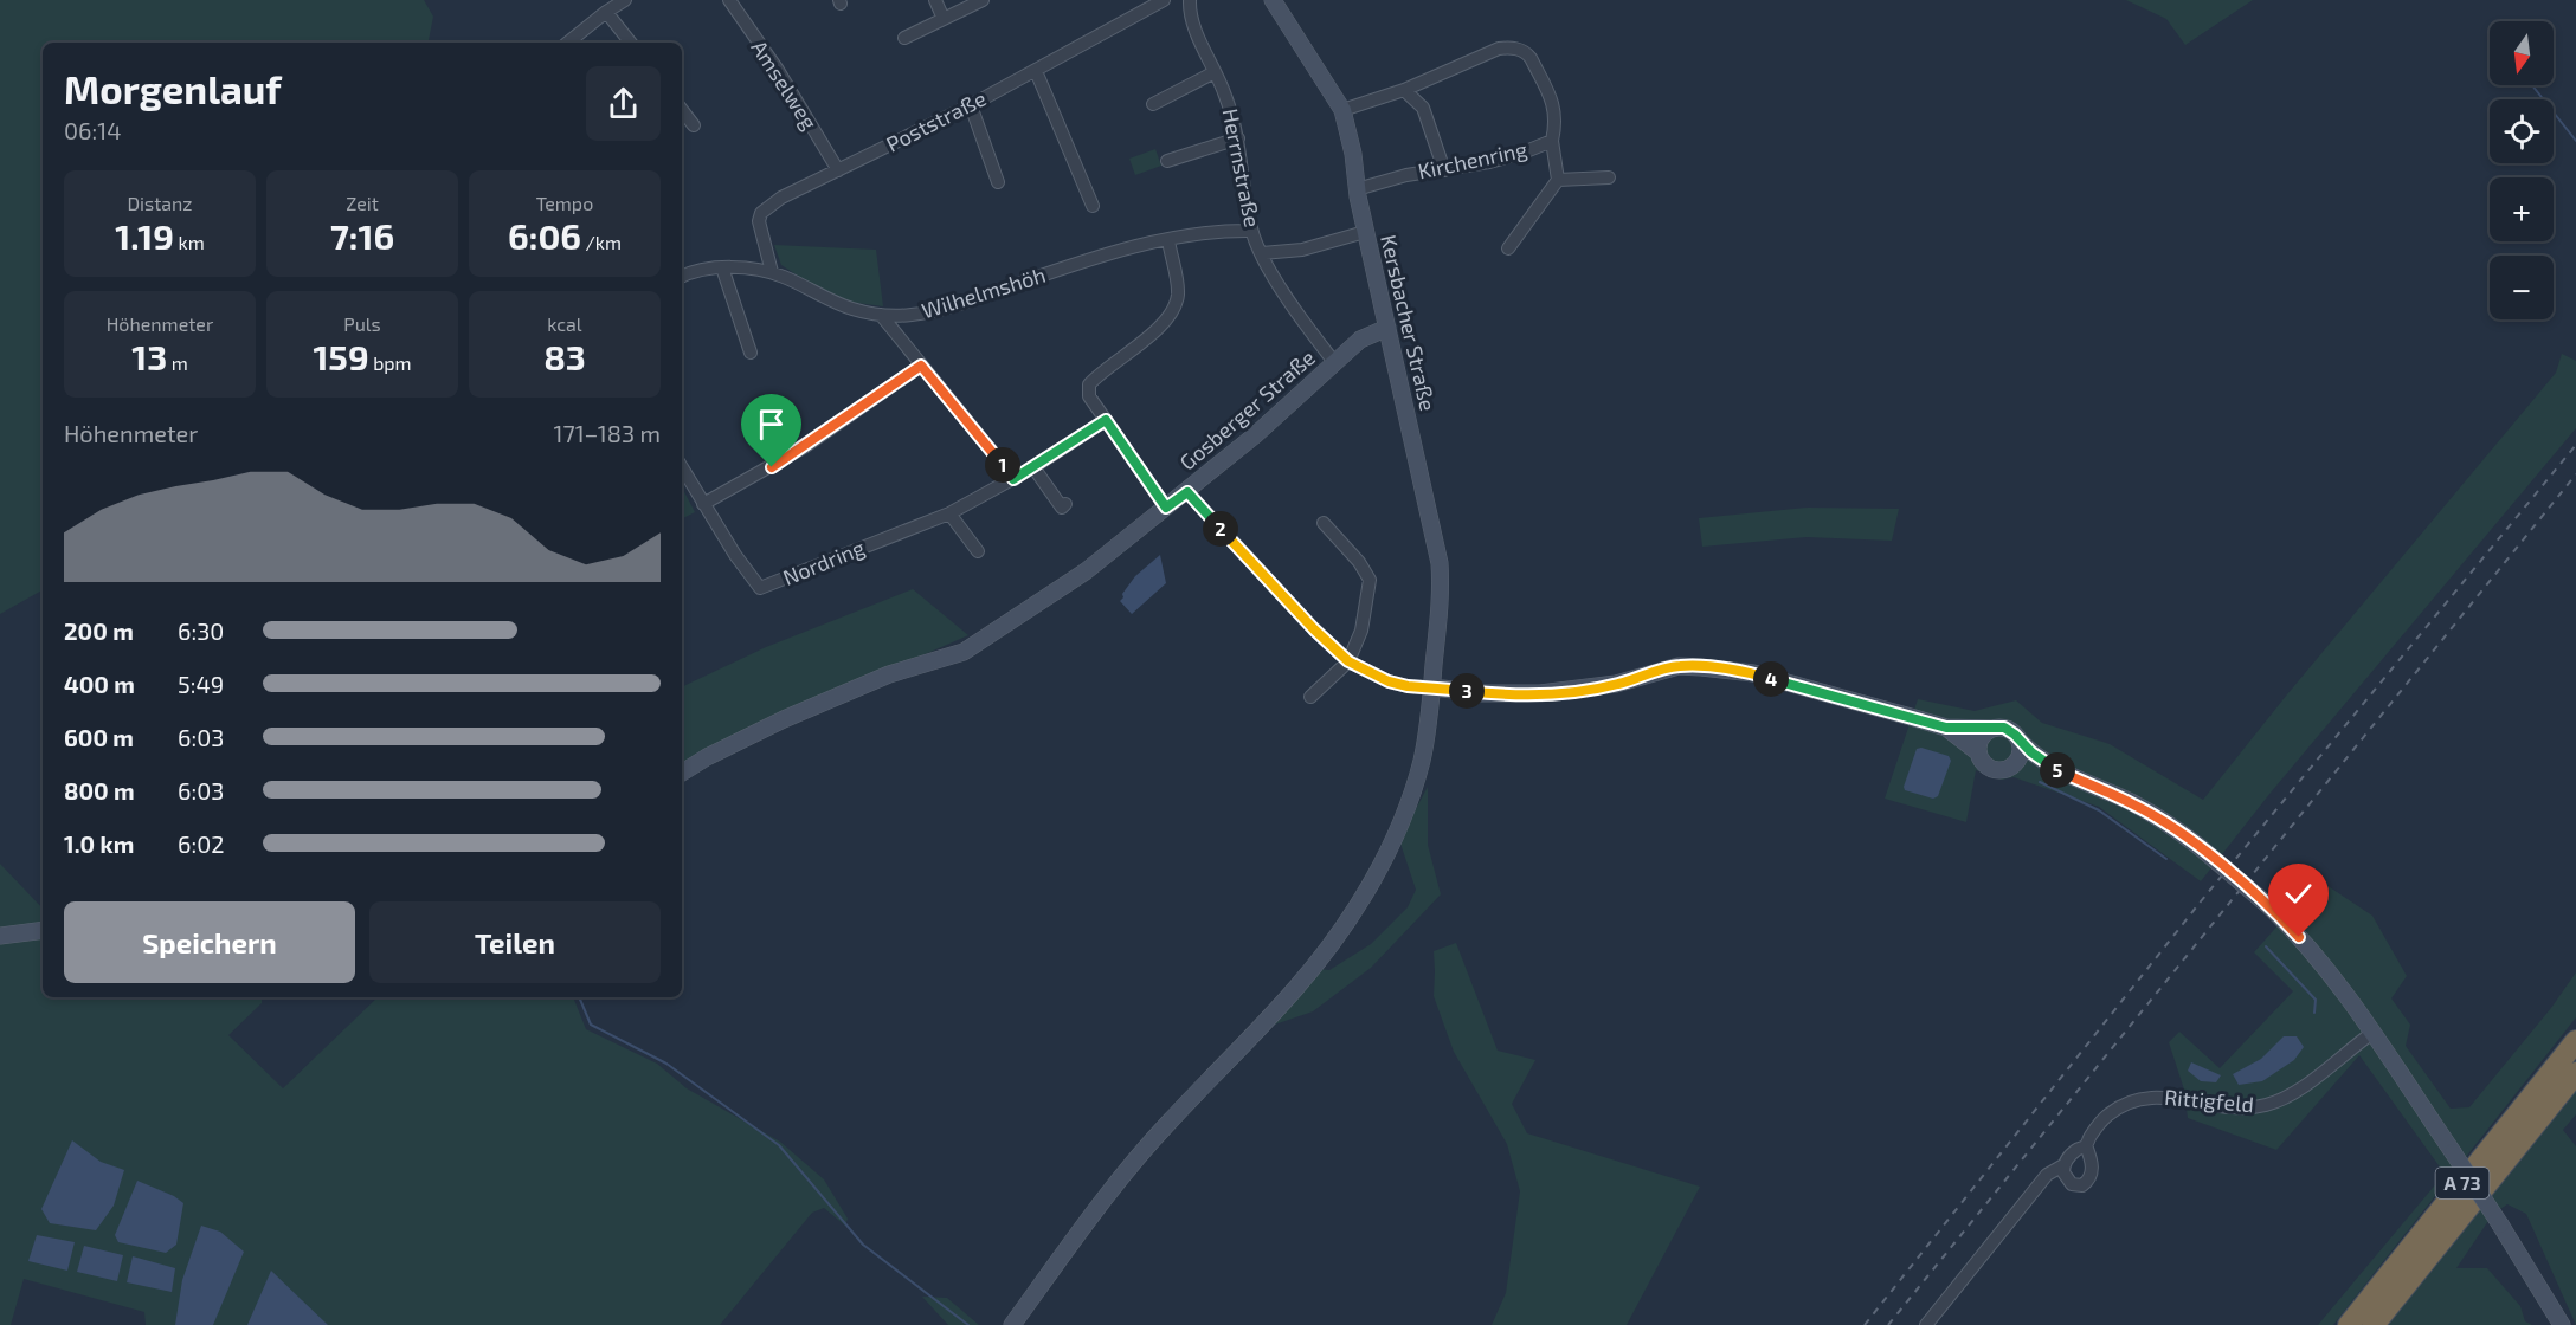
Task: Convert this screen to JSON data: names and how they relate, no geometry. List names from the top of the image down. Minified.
{"streets":{"highway":["A 73"],"street":["Amselweg","Poststraße","Kirchenring","Herrnstraße","Wilhelmshöh","Kersbacher Straße","Gosberger Straße","Nordring","Rittigfeld"]},"crossings":[["Amselweg","Poststraße"],["Poststraße","Wilhelmshöh"],["Kirchenring","Kersbacher Straße"],["Herrnstraße","Wilhelmshöh"],["Herrnstraße","Gosberger Straße"],["Kersbacher Straße","Gosberger Straße"]],"north":"bottom","page":{"map_buttons":["+","−"],"heading":["Morgenlauf","06:14"],"stats":[["Distanz","1.19 km"],["Zeit","7:16"],["Tempo","6:06 /km"],["Höhenmeter","13 m"],["Puls","159 bpm"],["kcal","83"]],"chart":["Höhenmeter","171–183 m"],"pins":["1","2","4","3","5"],"list":[{"name":"200 m","note":"6:30"},{"name":"400 m","note":"5:49"},{"name":"600 m","note":"6:03"},{"name":"800 m","note":"6:03"},{"name":"1.0 km","note":"6:02"}],"buttons":["Speichern","Teilen"]}}
